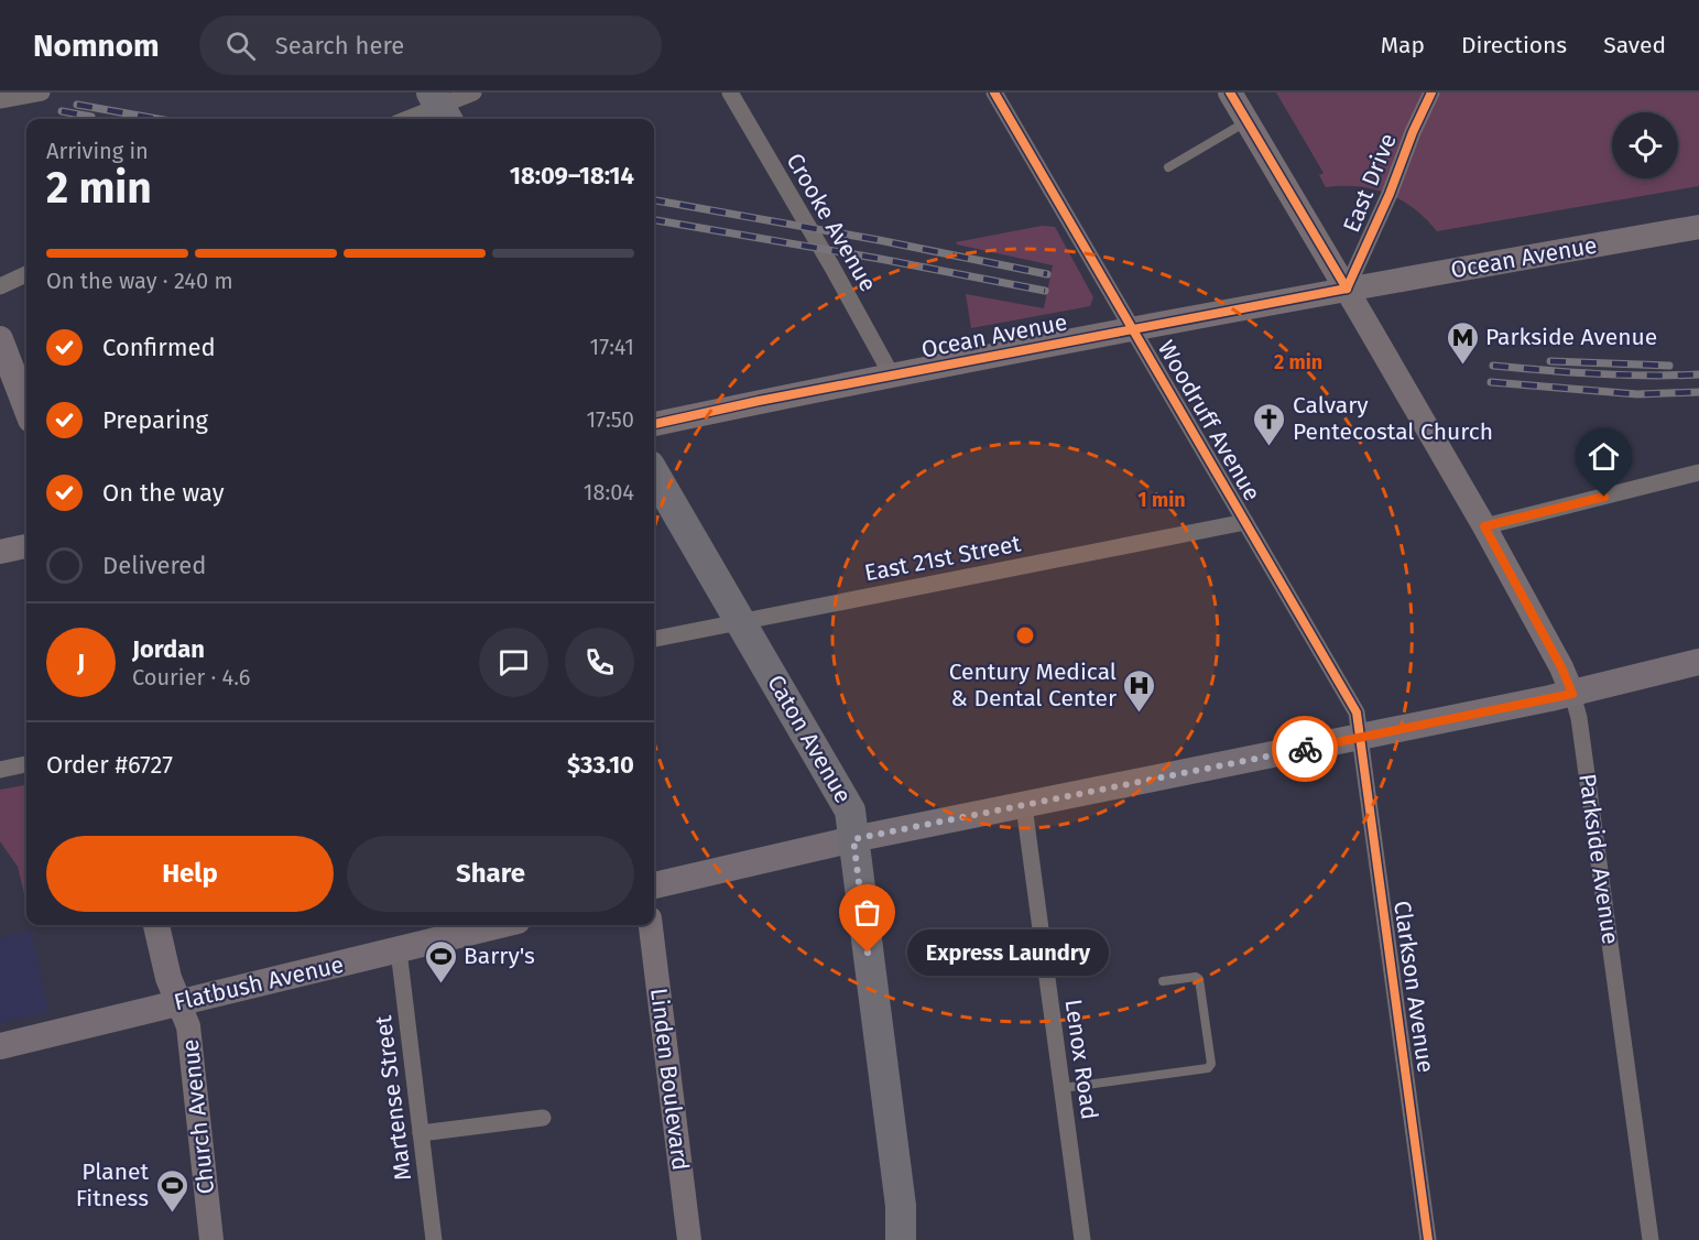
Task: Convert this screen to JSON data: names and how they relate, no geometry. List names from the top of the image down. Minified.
{"streets":{"highway":["Caton Avenue"],"main road":["Ocean Avenue","Parkside Avenue","Flatbush Avenue","Linden Boulevard","Church Avenue"],"street":["East Drive","Crooke Avenue","Woodruff Avenue","East 21st Street","Clarkson Avenue","Lenox Road","Martense Street"]},"crossings":[["East Drive","Ocean Avenue"],["East Drive","Parkside Avenue"],["Crooke Avenue","Ocean Avenue"],["Ocean Avenue","Woodruff Avenue"],["Ocean Avenue","Parkside Avenue"],["Woodruff Avenue","East 21st Street"],["Woodruff Avenue","Clarkson Avenue"],["East 21st Street","Caton Avenue"],["Flatbush Avenue","Martense Street"],["Flatbush Avenue","Church Avenue"]],"places":{"metro station":["Parkside Avenue"],"church":["Calvary Pentecostal Church"],"hospital":["Century Medical & Dental Center"],"other":["Express Laundry"],"sports":["Barry's","Planet Fitness"]},"page":{"header":"Nomnom","search":"Search here","nav":["Map","Directions","Saved"],"heading":["2 min","Arriving in","18:09–18:14"],"panel":["Jordan","Courier · 4.6","Order #6727","$33.10"],"bar":"On the way · 240 m","list":[["Confirmed","17:41"],["Preparing","17:50"],["On the way","18:04"],"Delivered"],"round":"J","buttons":["Help","Share"],"bubble":"Express Laundry"},"rings":["2 min","1 min"]}
